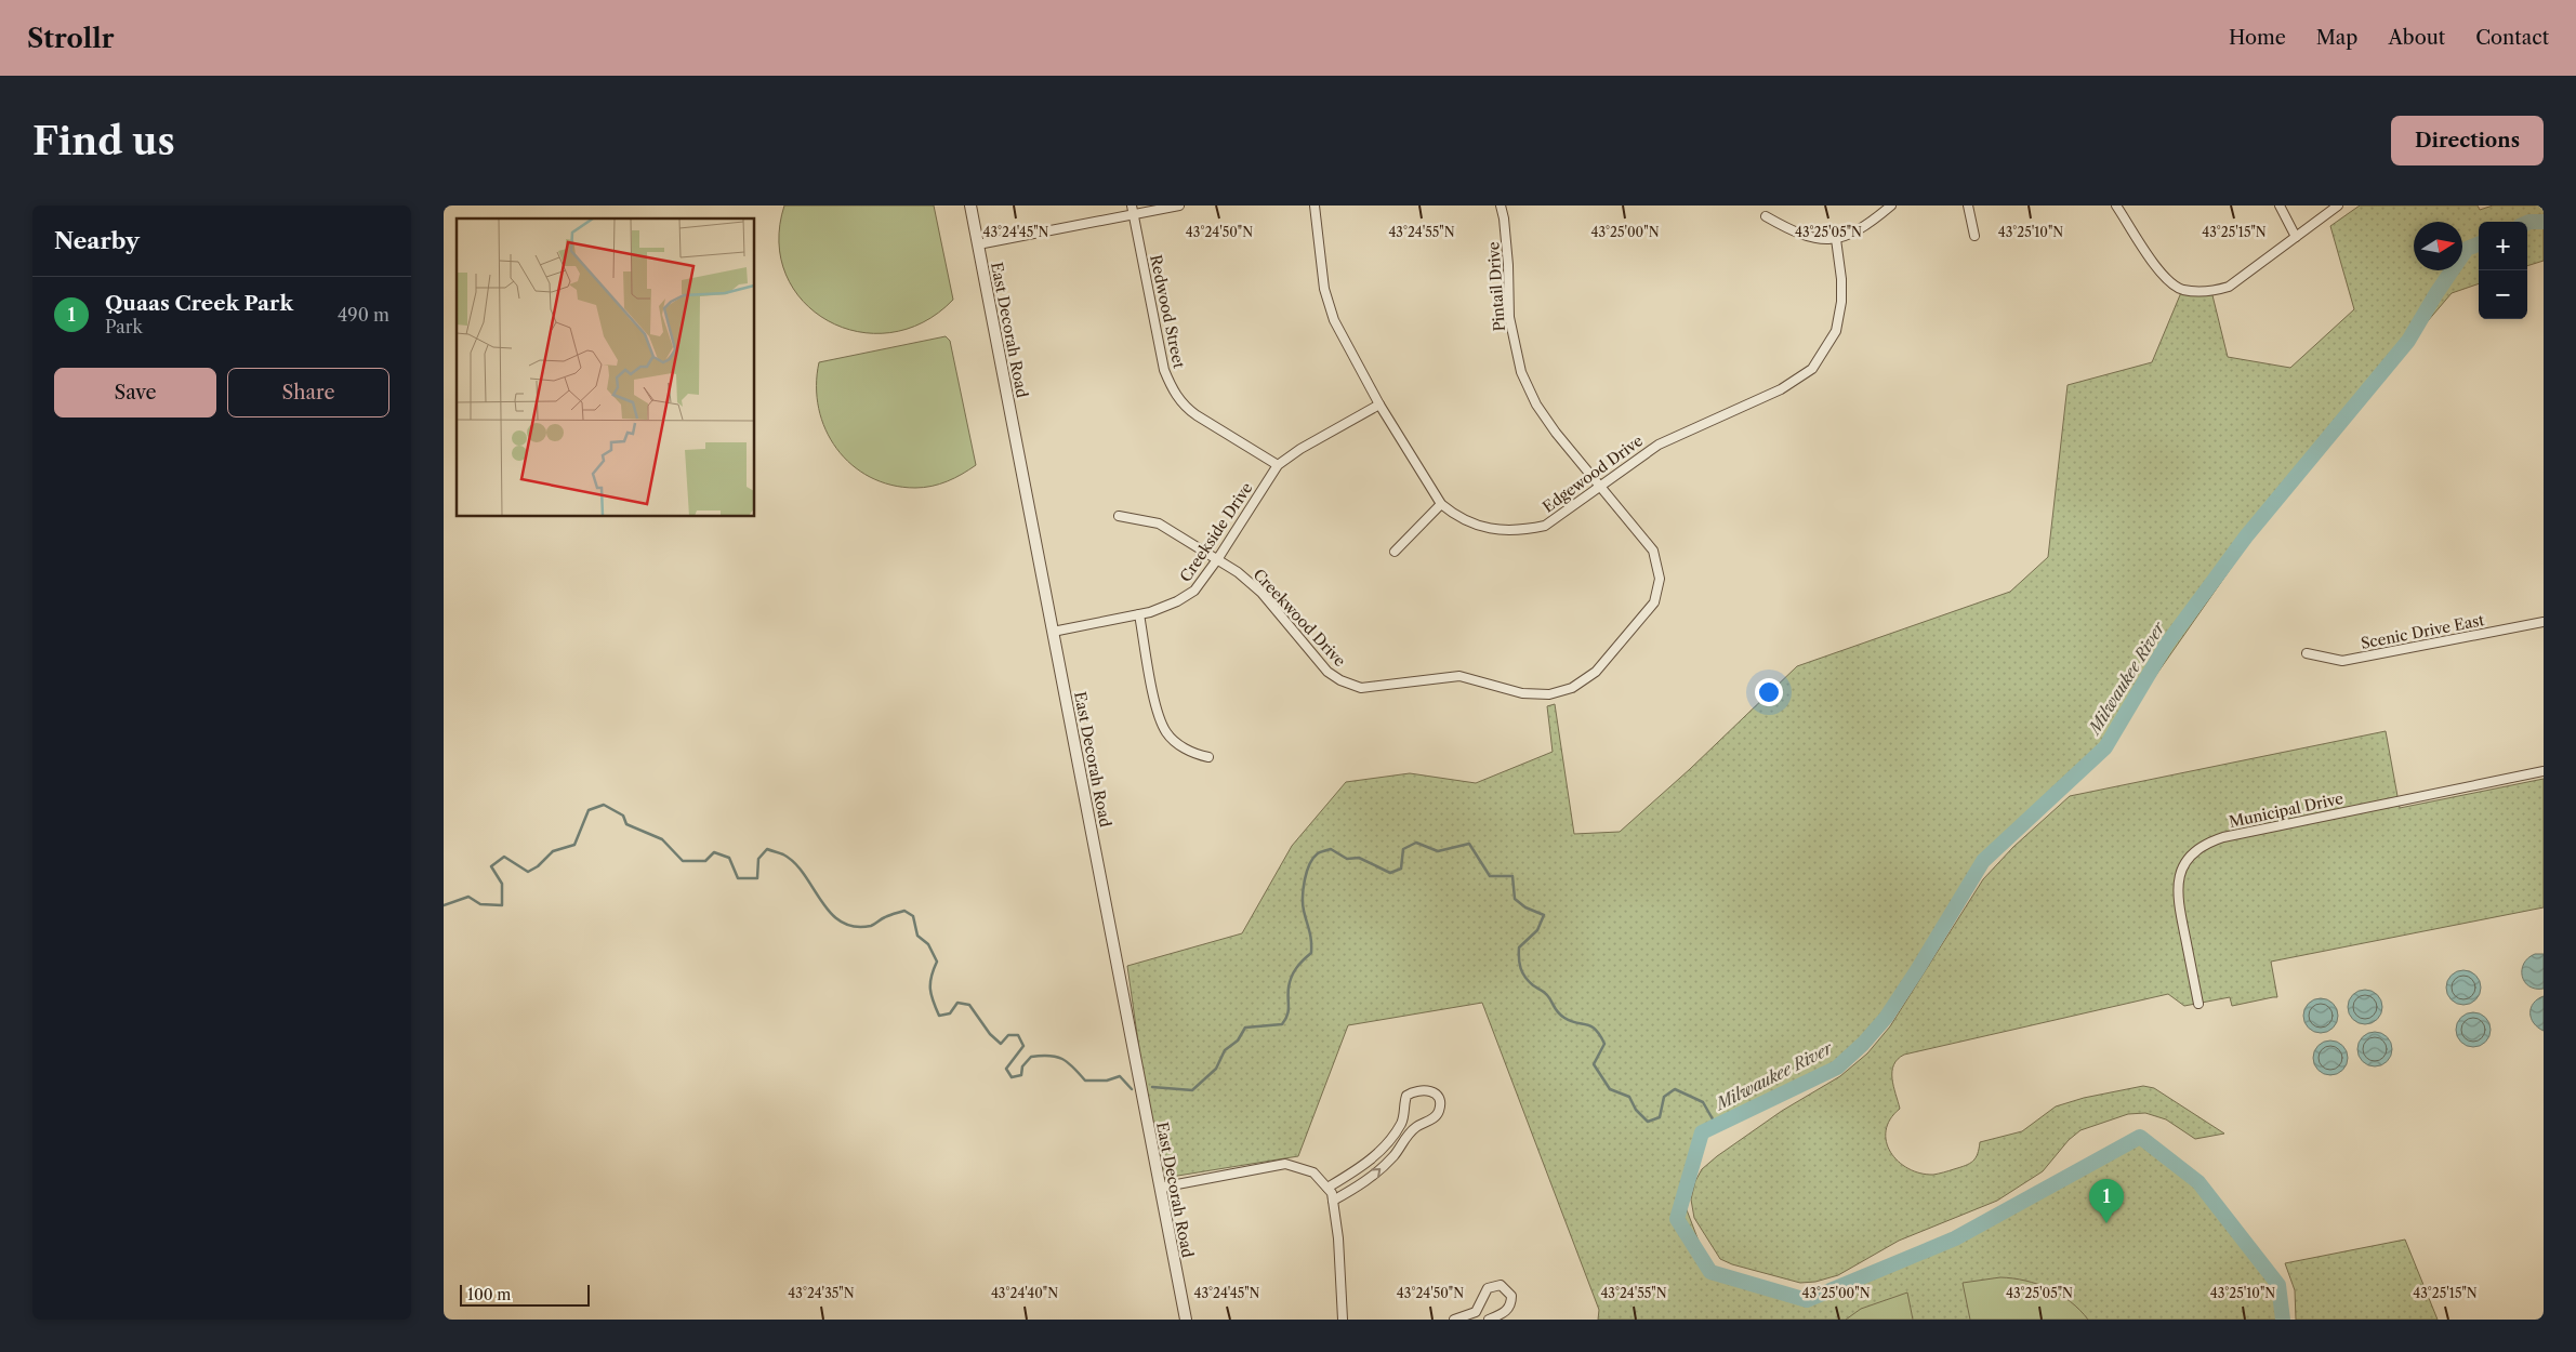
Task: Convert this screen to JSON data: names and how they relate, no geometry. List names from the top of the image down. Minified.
{"streets":{"street":["Pintail Drive","Redwood Street","East Decorah Road","Edgewood Drive","Creekside Drive","Creekwood Drive","Scenic Drive East","Municipal Drive"]},"crossings":[["Pintail Drive","Edgewood Drive"],["Pintail Drive","Creekwood Drive"],["Redwood Street","Creekside Drive"],["East Decorah Road","Creekside Drive"],["Creekside Drive","Creekwood Drive"]],"water":["Milwaukee River"],"scale_bar":"100 m","north":"right","page":{"header":"Strollr","nav":["Home","Map","About","Contact"],"buttons":["Directions",["Save","Share"]],"title":"Find us","heading":"Nearby","map_buttons":["+","−"],"list":[{"mark":"1","name":"Quaas Creek Park","note":"Park","value":"490 m"}],"pins":"1","scale":"100 m"},"coordinates":["43°24'45\"N","43°24'50\"N","43°24'55\"N","43°25'00\"N","43°25'05\"N","43°25'10\"N","43°25'15\"N","43°24'35\"N","43°24'40\"N"]}
